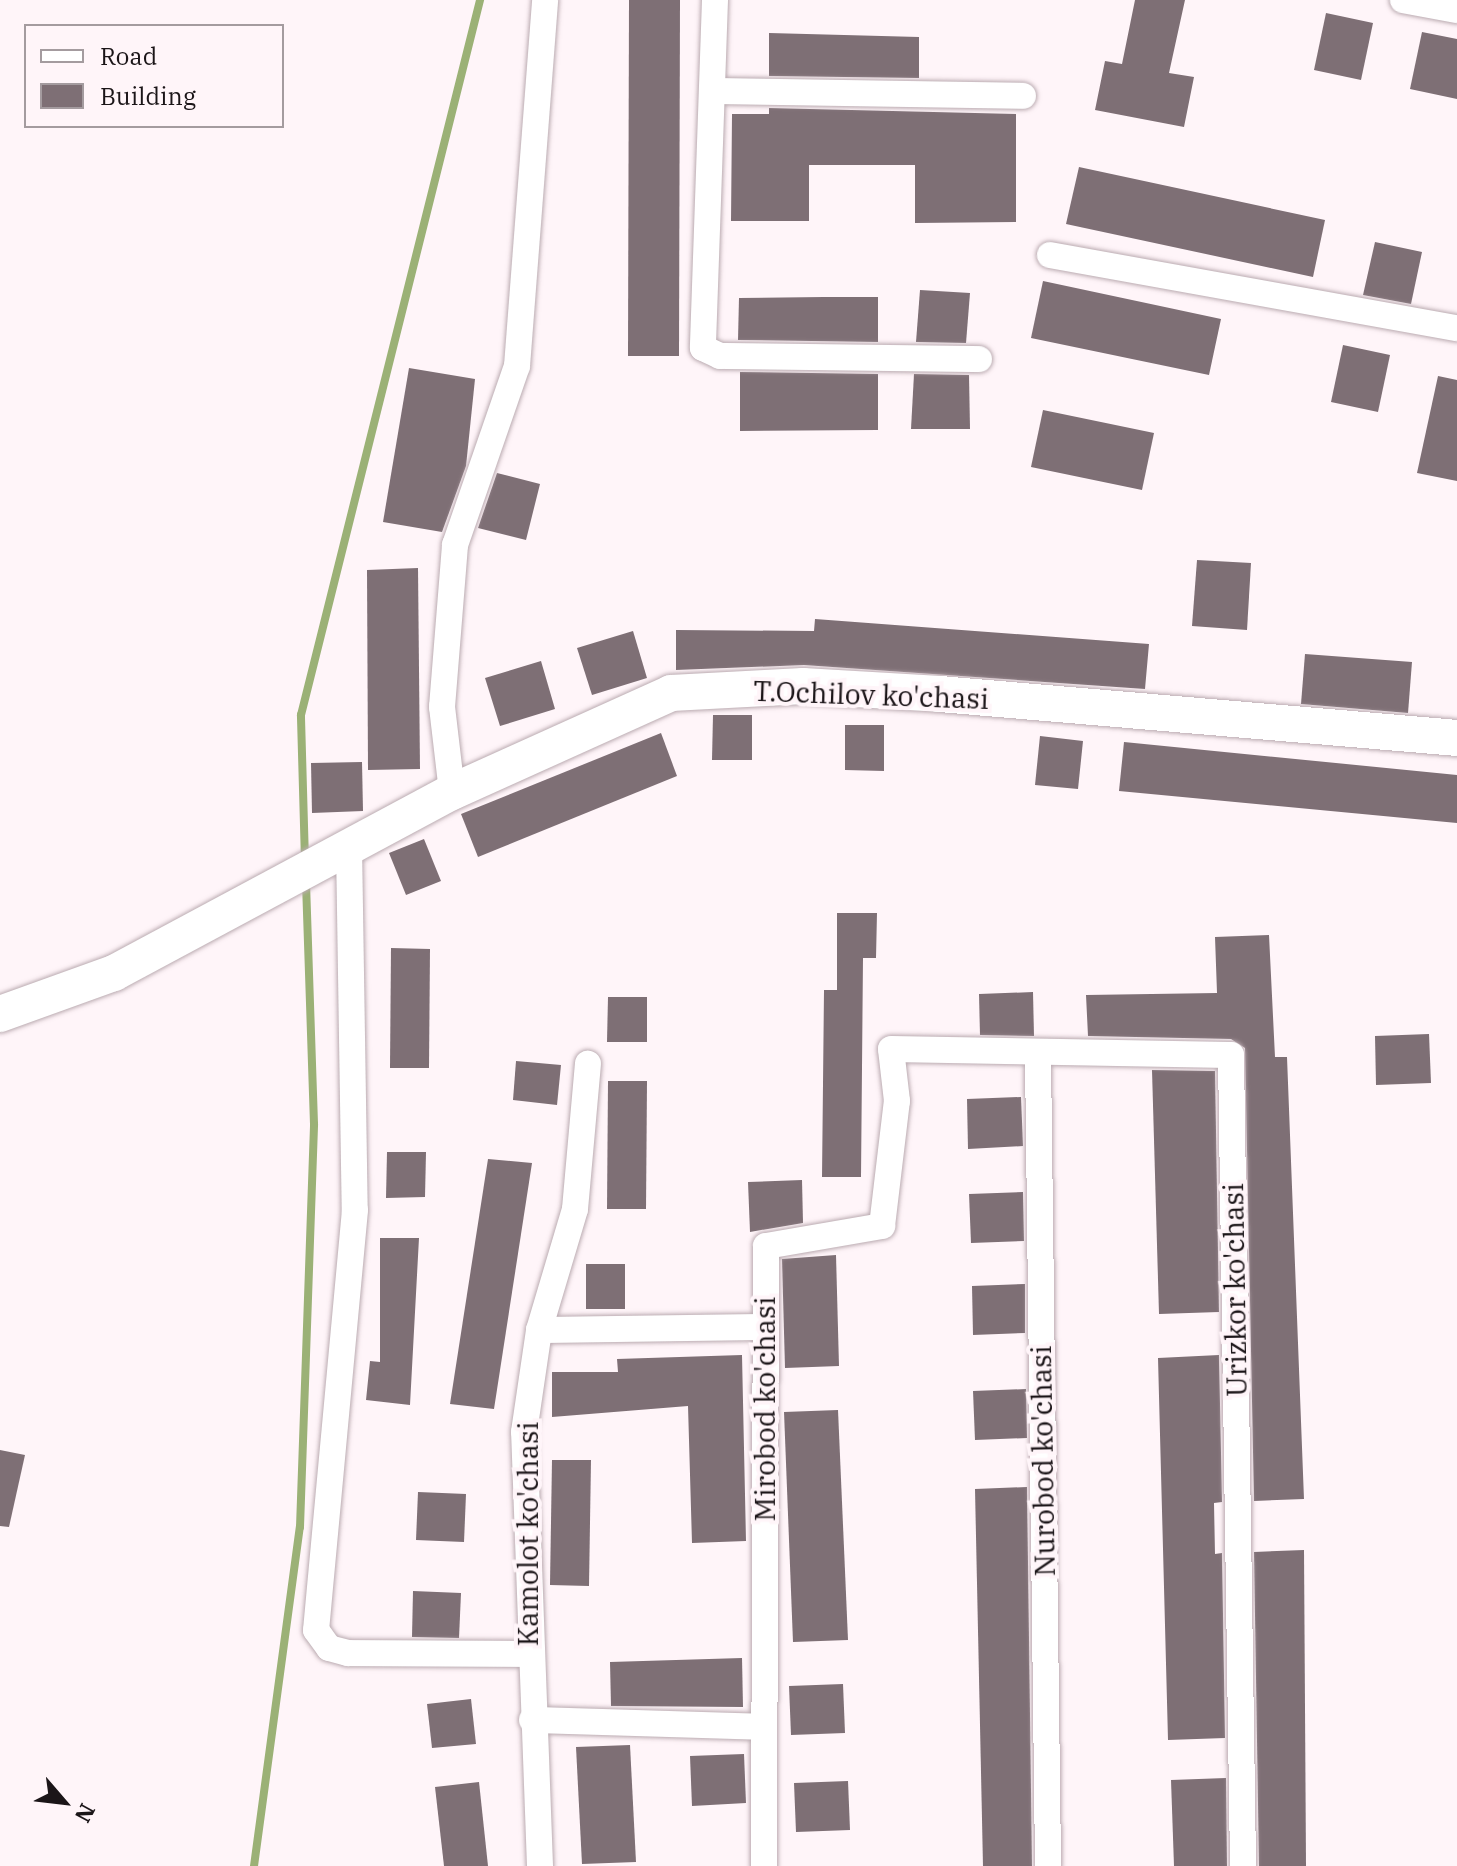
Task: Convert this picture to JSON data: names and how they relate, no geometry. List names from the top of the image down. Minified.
{"streets":{"main road":["T.Ochilov ko'chasi"],"street":["Urizkor ko'chasi","Mirobod ko'chasi","Nurobod ko'chasi","Kamolot ko'chasi"]},"crossings":[["Urizkor ko'chasi","Mirobod ko'chasi"],["Urizkor ko'chasi","Nurobod ko'chasi"]],"legend":["Road","Building"],"north":"bottom right"}
